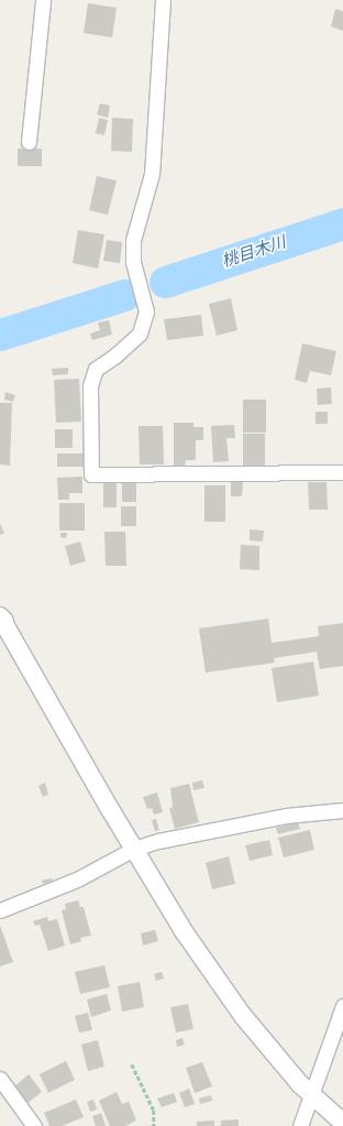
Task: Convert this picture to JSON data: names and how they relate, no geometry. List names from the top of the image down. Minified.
{"water":["桃目木川"]}
